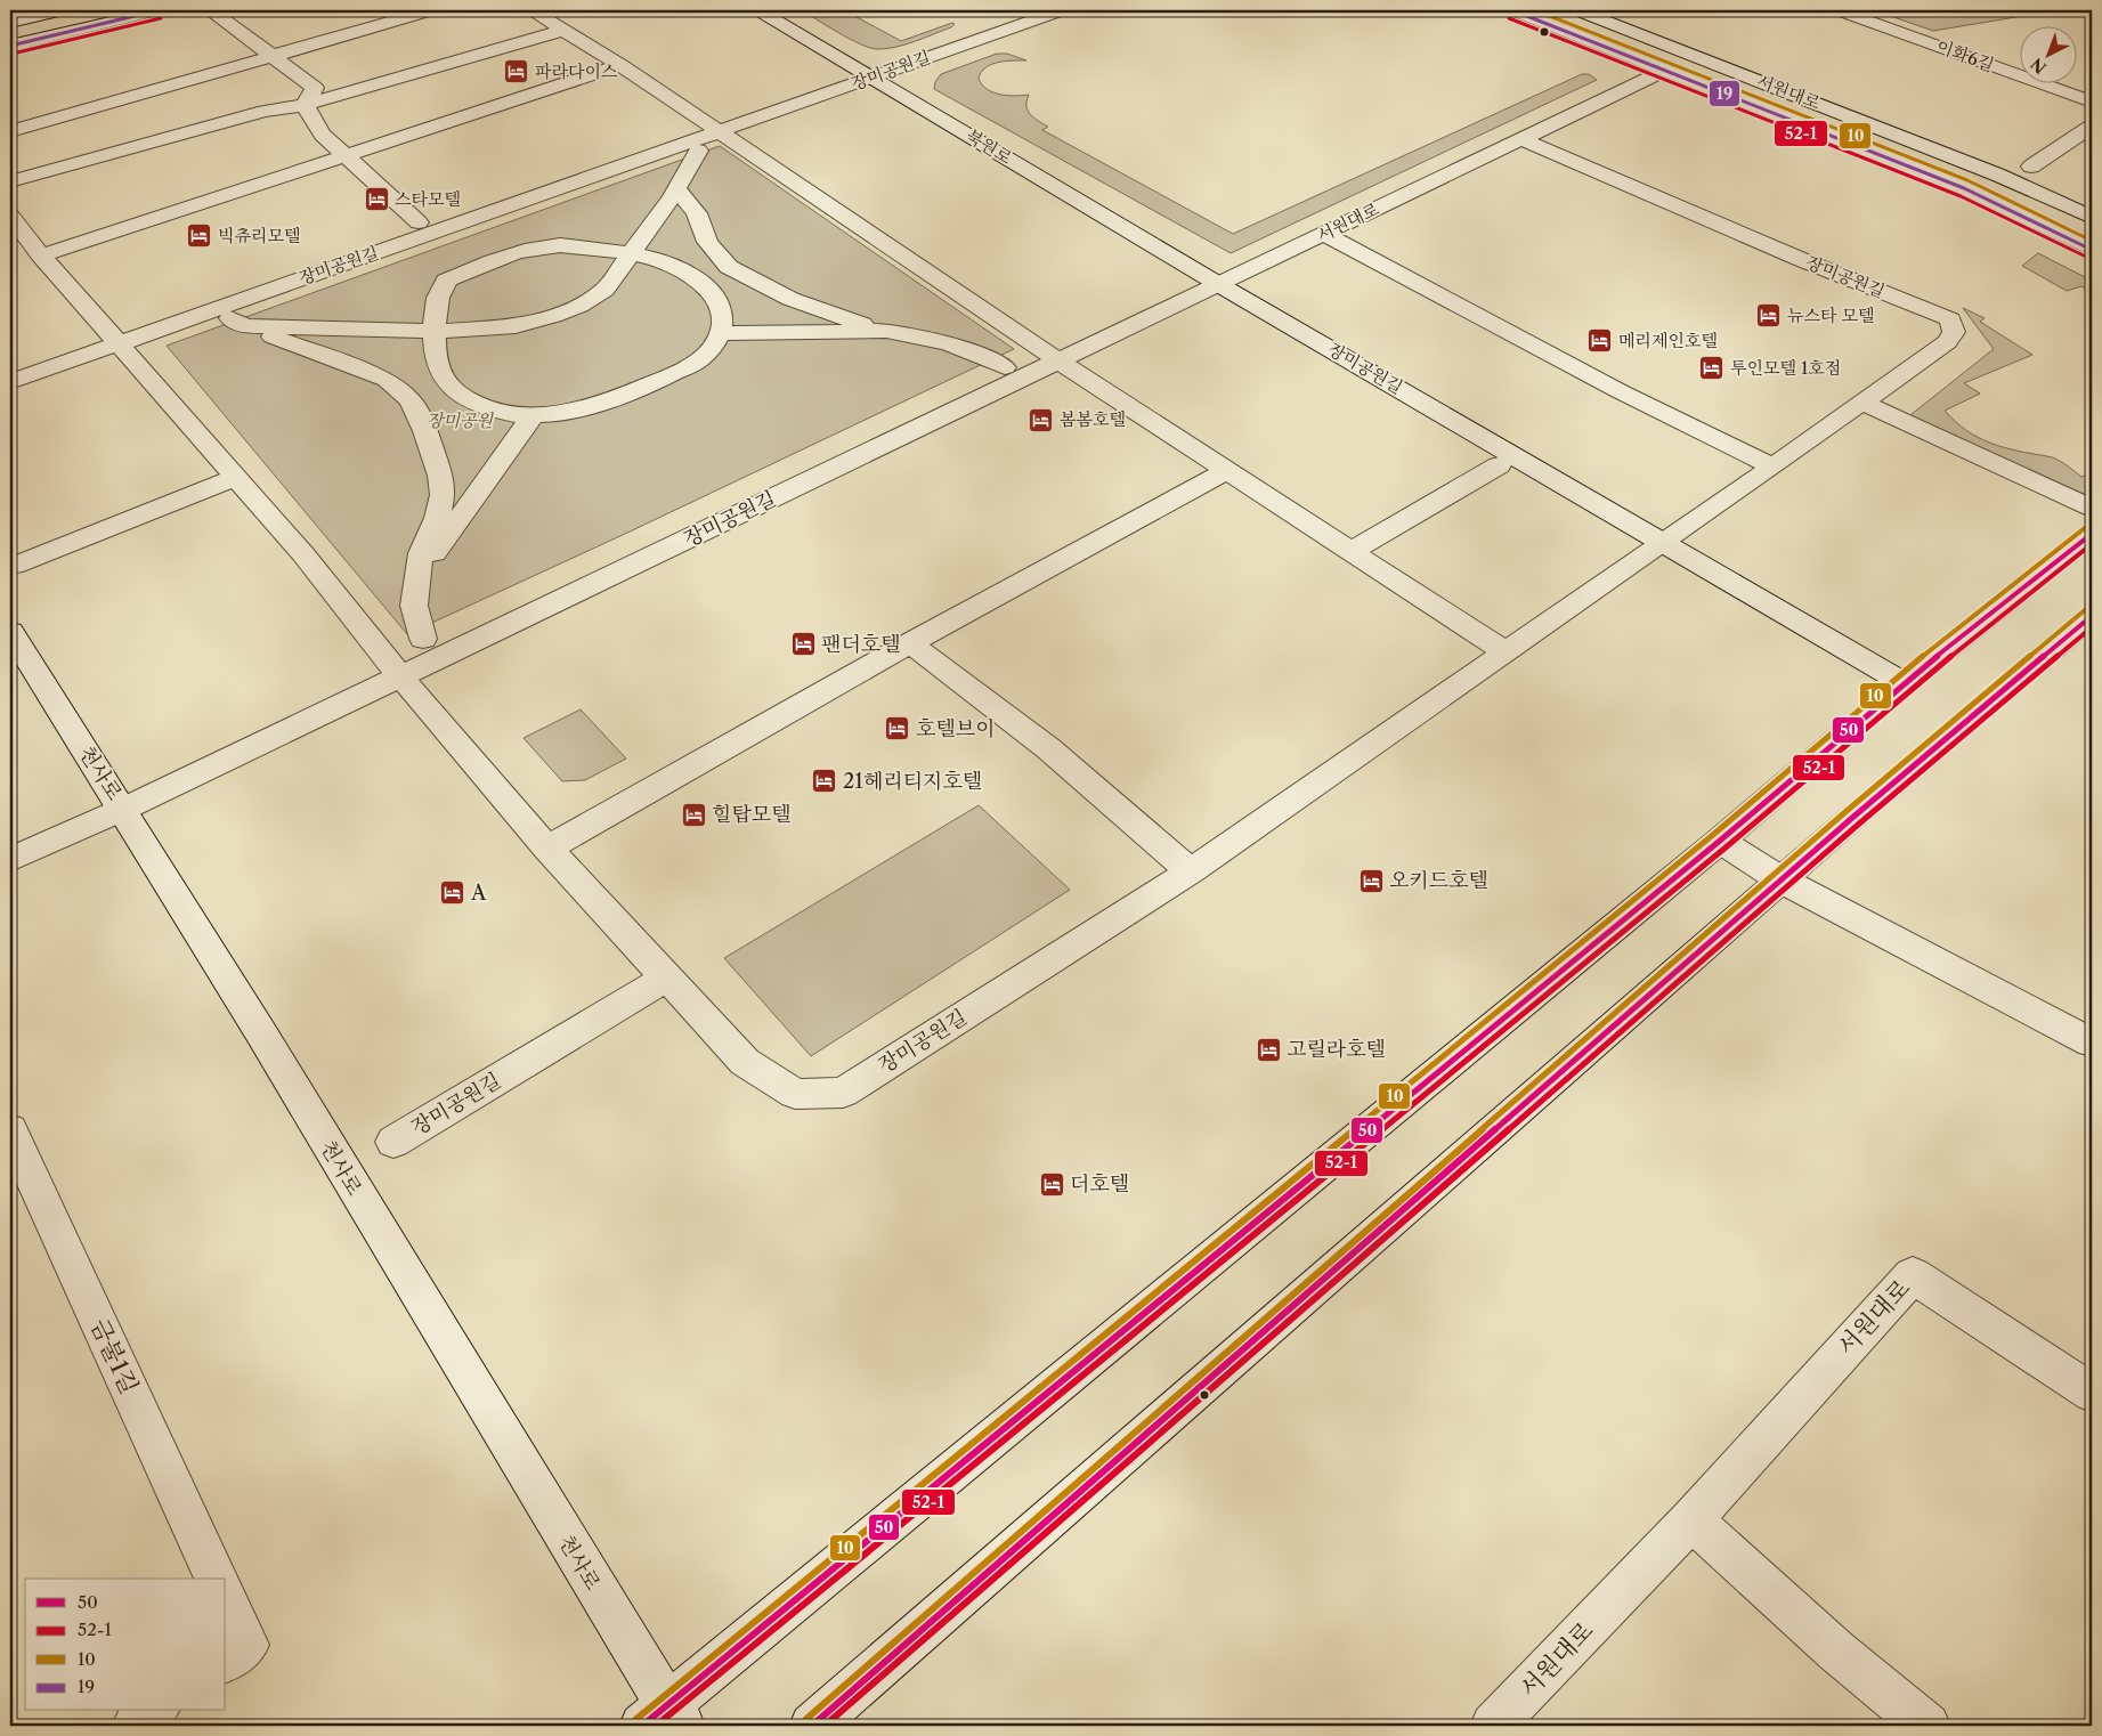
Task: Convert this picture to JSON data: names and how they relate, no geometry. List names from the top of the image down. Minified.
{"streets":{"street":["이화6길","장미공원길","서원대로","북원로","천사로","금불1길"]},"crossings":[["장미공원길","서원대로"],["장미공원길","북원로"],["장미공원길","천사로"],["서원대로","북원로"]],"parks":["장미공원"],"places":{"hotel":["파라다이스","스타모텔","빅츄리모텔","뉴스타 모텔","메리제인호텔","투인모텔 1호점","봄봄호텔","팬더호텔","호텔브이","21헤리티지호텔","힐탑모텔","오키드호텔","A","고릴라호텔","더호텔"]},"lines":["transit line 10","transit line 19","transit line 52-1","transit line 50"],"legend":["50","52-1","10","19"],"north":"bottom left"}
